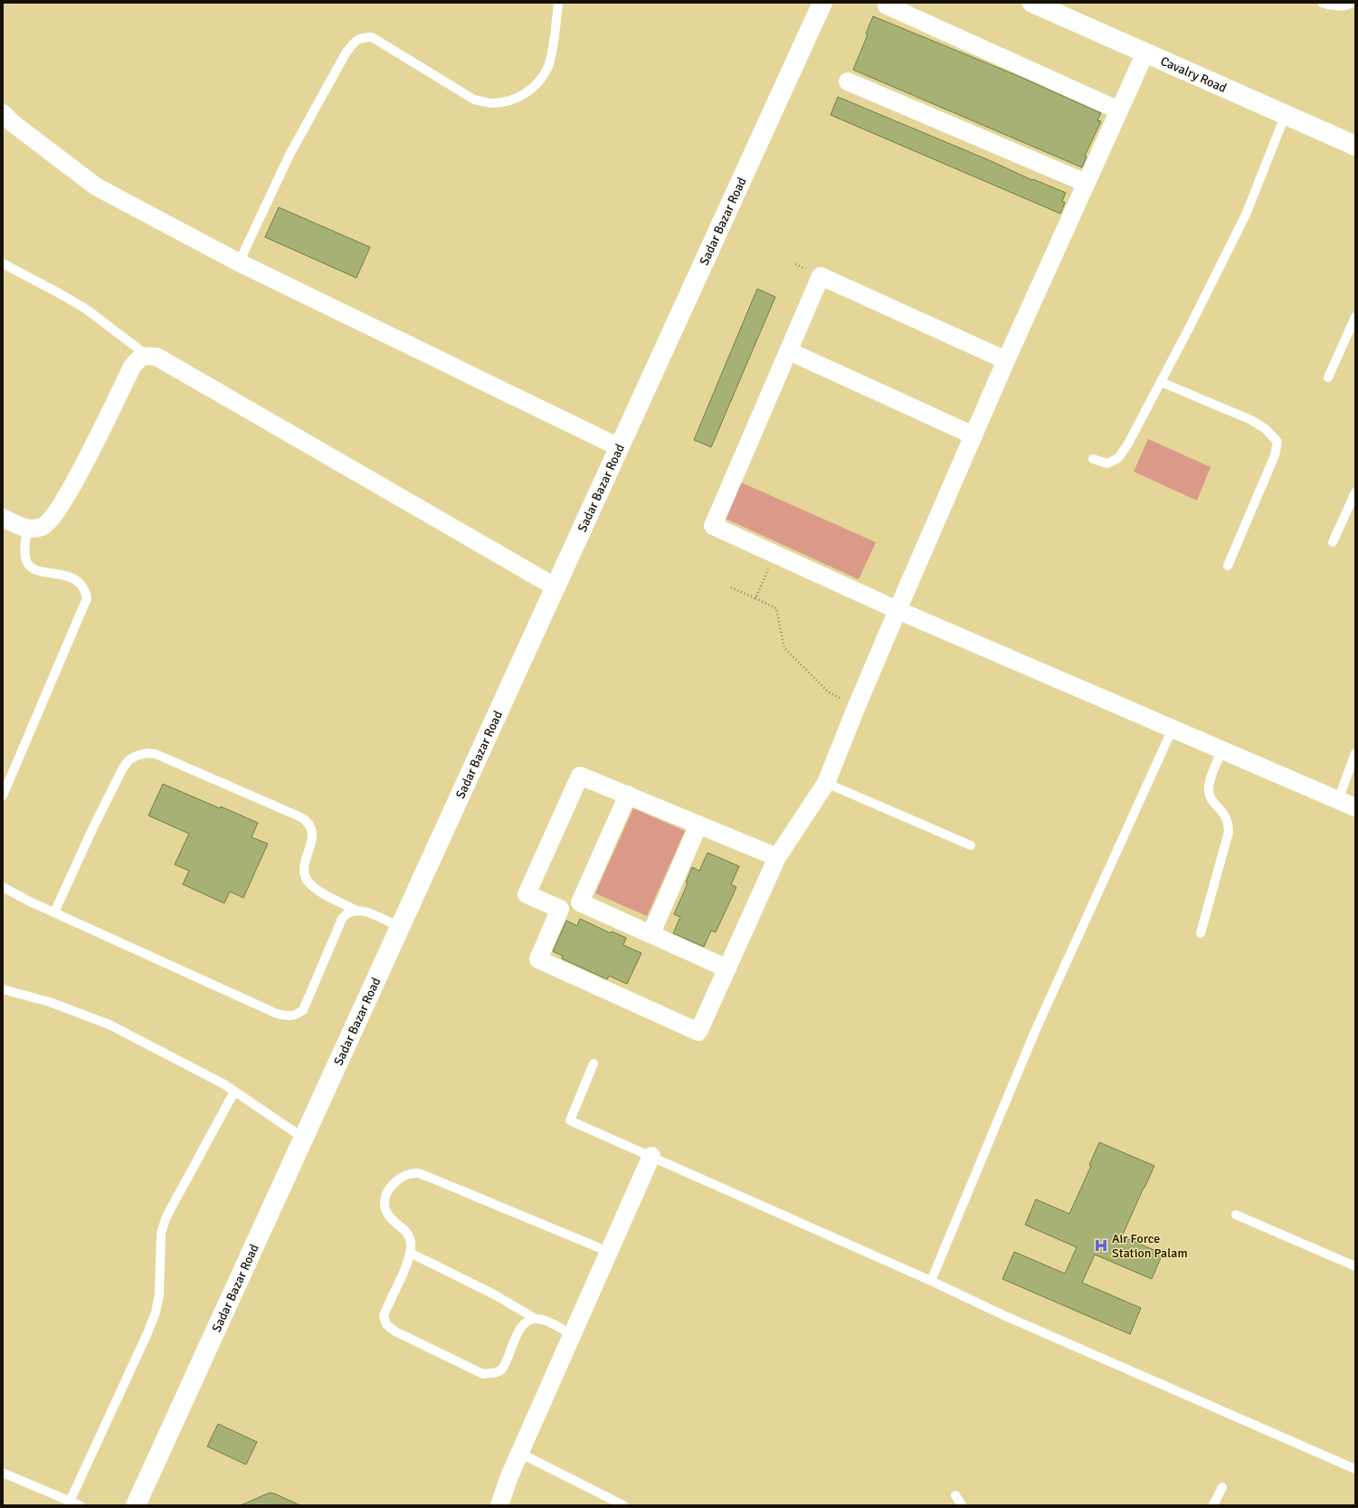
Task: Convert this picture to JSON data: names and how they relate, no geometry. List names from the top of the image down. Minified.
{"streets":{"street":["Cavalry Road","Sadar Bazar Road"]},"places":{"hospital":["Air Force Station Palam"]}}
